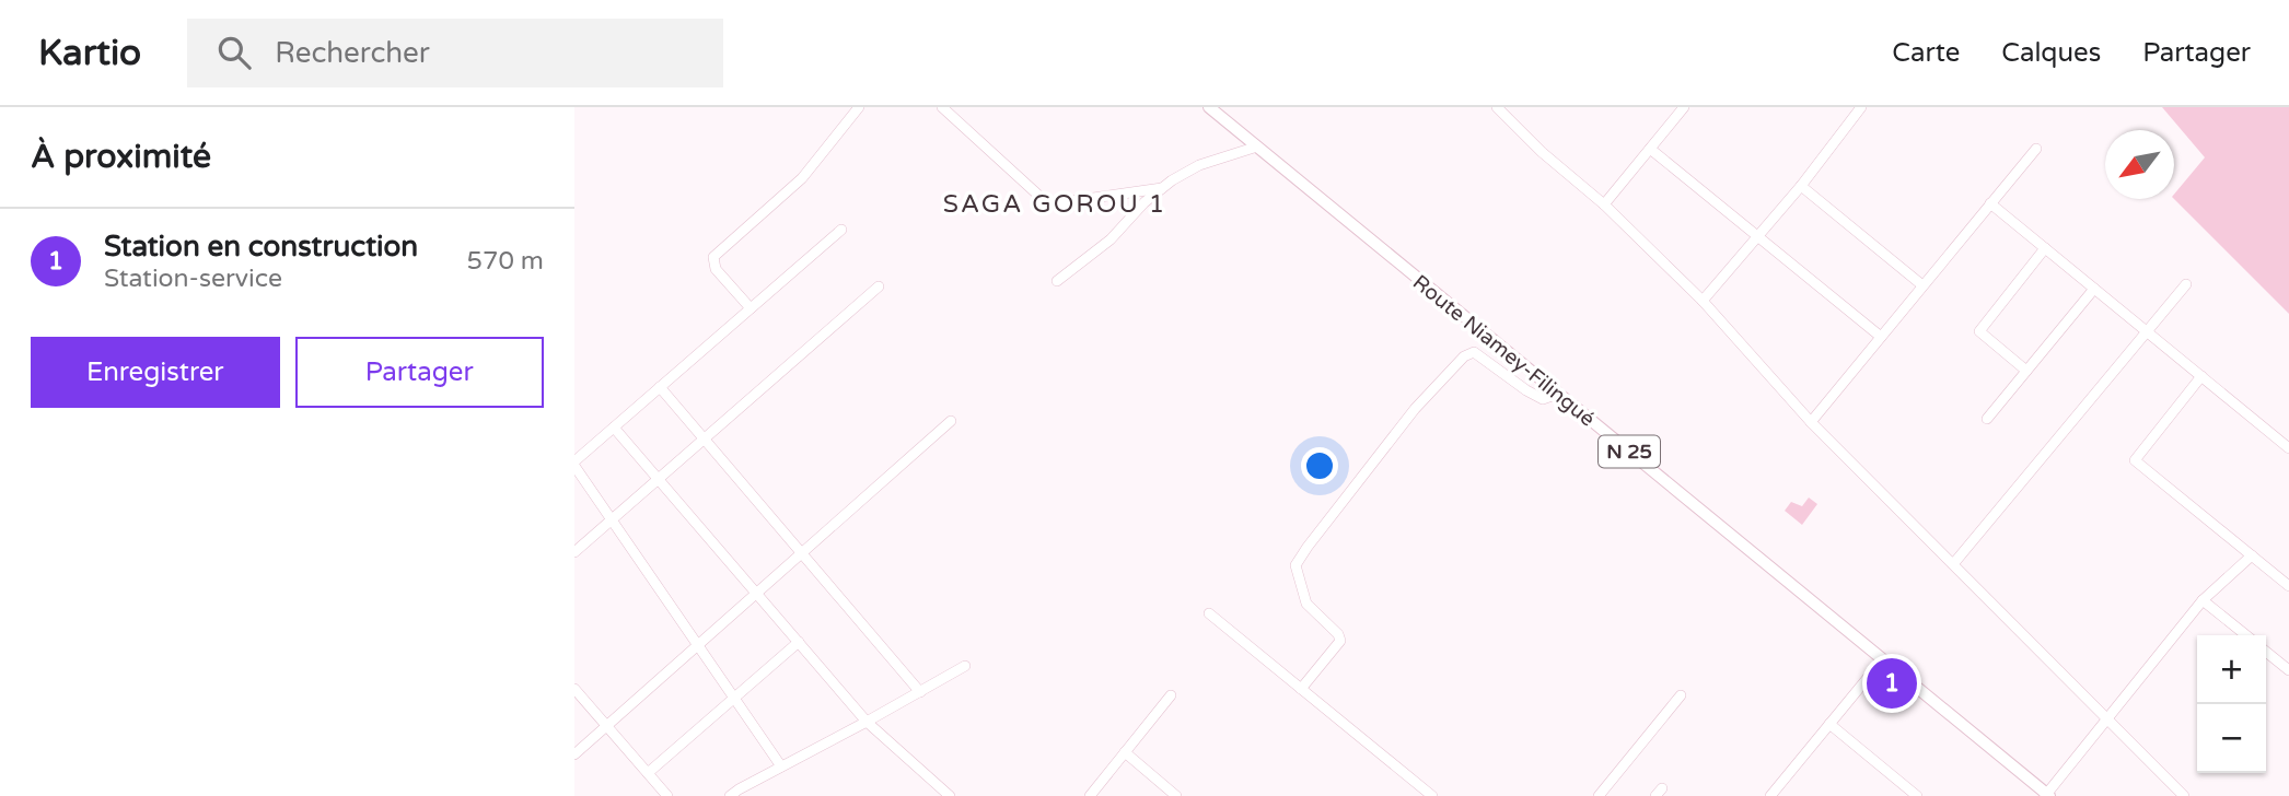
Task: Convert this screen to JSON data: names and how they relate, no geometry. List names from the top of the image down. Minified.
{"streets":{"main road":["Route Niamey-Filingué","N 25"]},"districts":["SAGA GOROU 1"],"north":"bottom left","page":{"header":"Kartio","search":"Rechercher","nav":["Carte","Calques","Partager"],"heading":"À proximité","list":[{"mark":"1","name":"Station en construction","note":"Station-service","value":"570 m"}],"buttons":["Enregistrer","Partager"],"map_buttons":["+","−"],"pins":"1"}}
